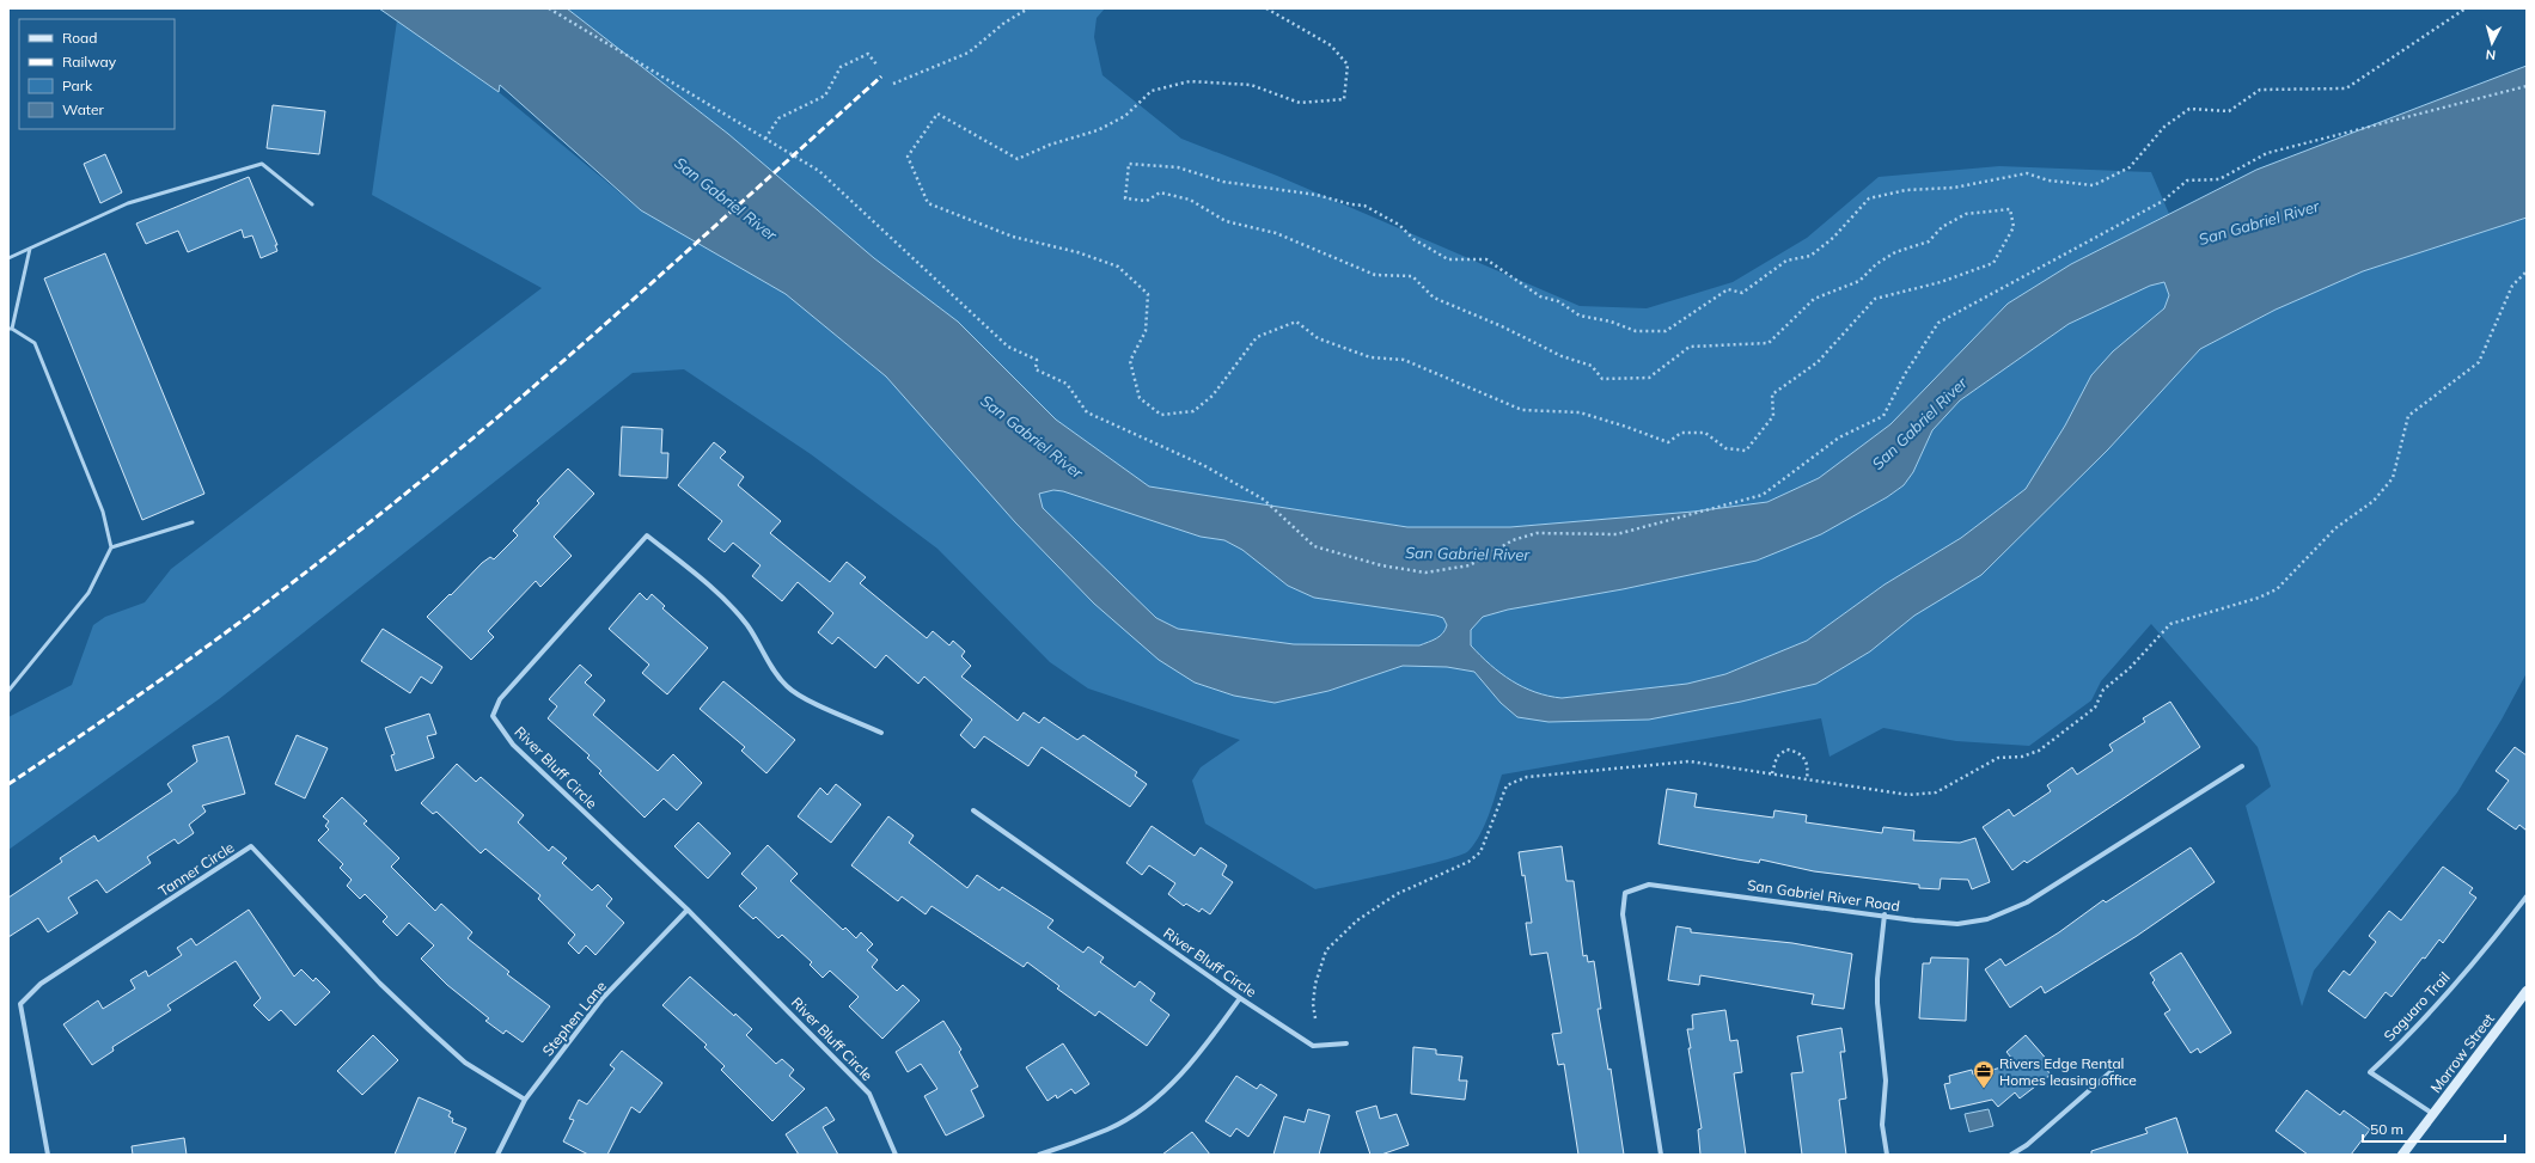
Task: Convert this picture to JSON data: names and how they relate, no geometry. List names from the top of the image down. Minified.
{"streets":{"street":["River Bluff Circle","Tanner Circle","San Gabriel River Road","Saguaro Trail","Stephen Lane","Morrow Street"]},"crossings":[["River Bluff Circle","Stephen Lane"],["Tanner Circle","Stephen Lane"],["Saguaro Trail","Morrow Street"]],"water":["San Gabriel River"],"places":{"office":["Rivers Edge Rental Homes leasing office"]},"legend":["Road","Railway","Park","Water"],"scale_bar":"50 m","north":"bottom"}
